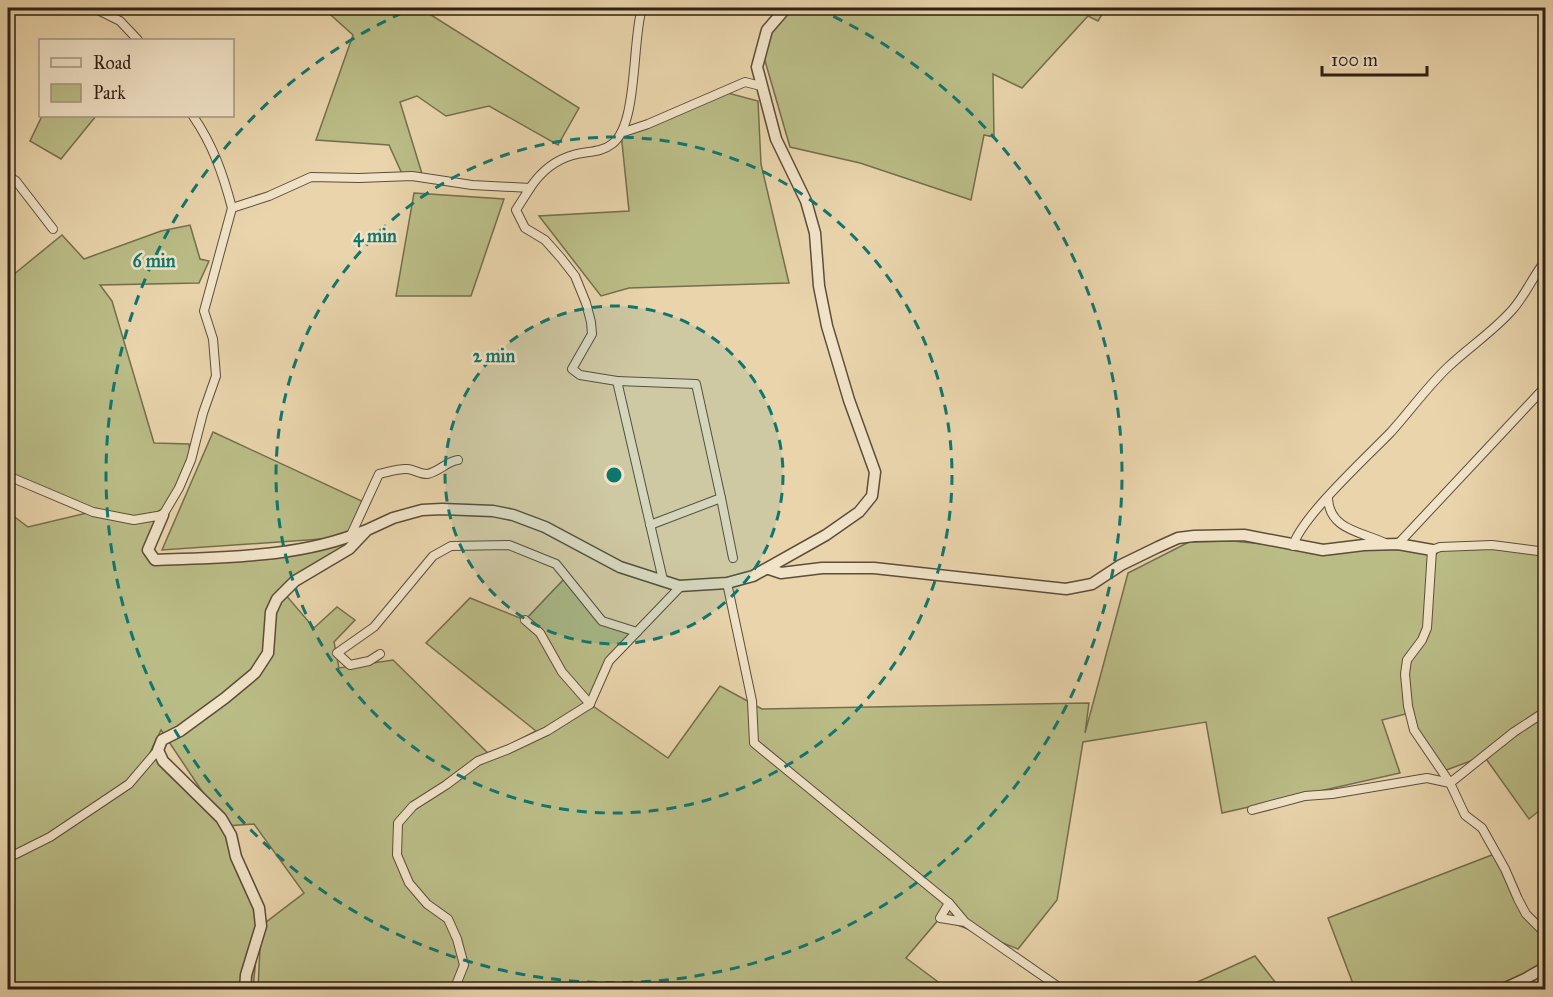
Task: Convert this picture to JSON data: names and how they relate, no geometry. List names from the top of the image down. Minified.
{"legend":["Road","Park"],"scale_bar":"100 m","rings":["4 min","6 min","2 min"]}
